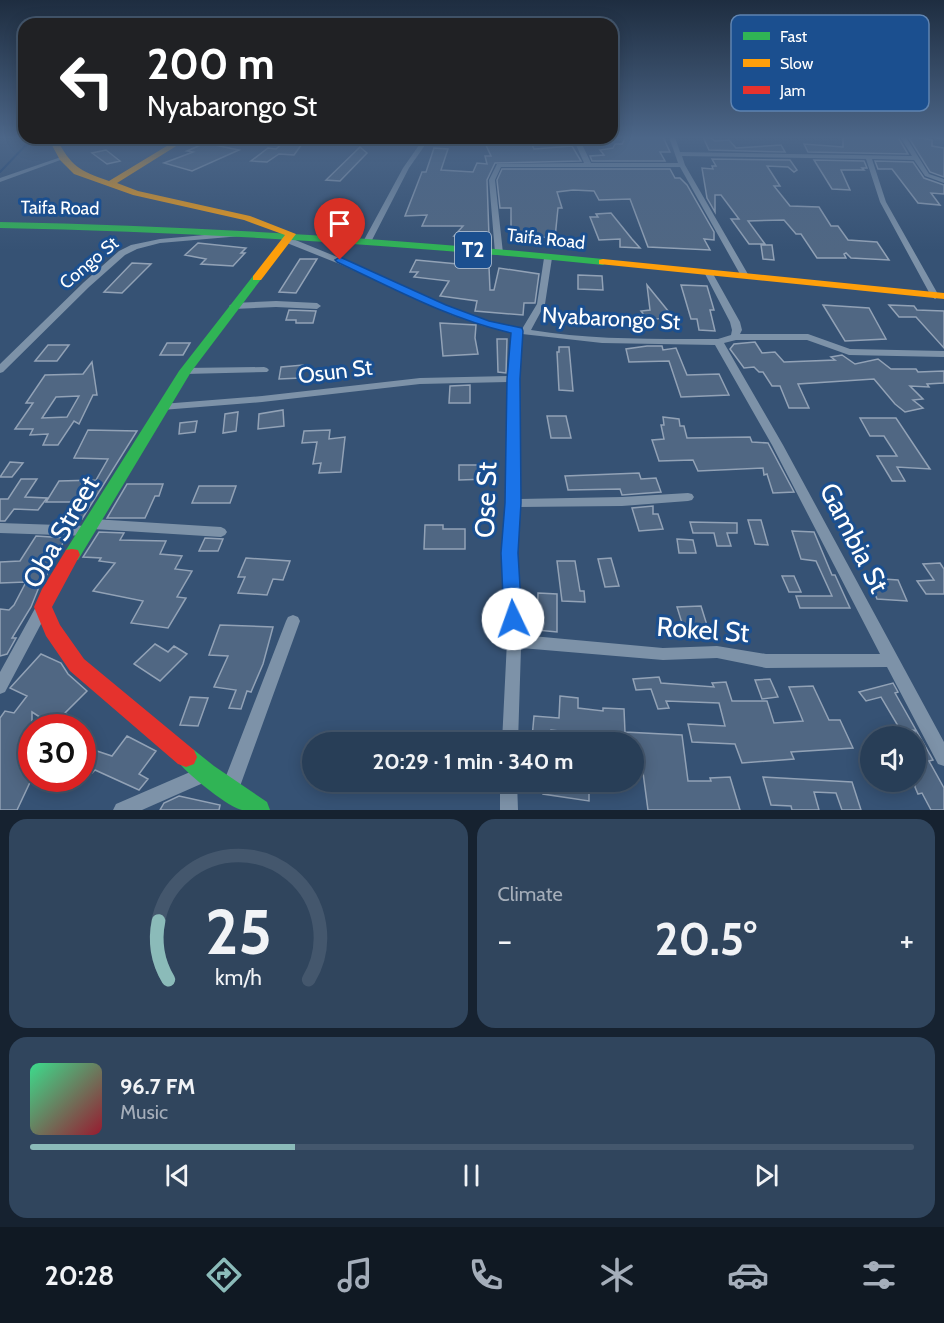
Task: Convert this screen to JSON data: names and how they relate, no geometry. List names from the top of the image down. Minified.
{"streets":{"main road":["Taifa Road","T2","Oba Street"],"street":["Congo St","Nyabarongo St","Osun St","Ose St","Gambia St","Rokel St"]},"crossings":[["Taifa Road","Congo St"],["Taifa Road","Nyabarongo St"],["Taifa Road","Ose St"],["Taifa Road","Oba Street"],["Nyabarongo St","Ose St"],["Nyabarongo St","Oba Street"],["Nyabarongo St","Gambia St"],["Osun St","Ose St"],["Osun St","Oba Street"],["Ose St","Rokel St"],["Gambia St","Rokel St"]],"legend":["Fast","Slow","Jam"],"page":{"turn":["200 m","Nyabarongo St"],"limit":"30","trip":"20:29 · 1 min · 340 m","tile":"Climate","heat":["−","20.5°","+"],"song":["96.7 FM","Music"],"tabs":"20:28","gauge":["25","km/h"]}}
